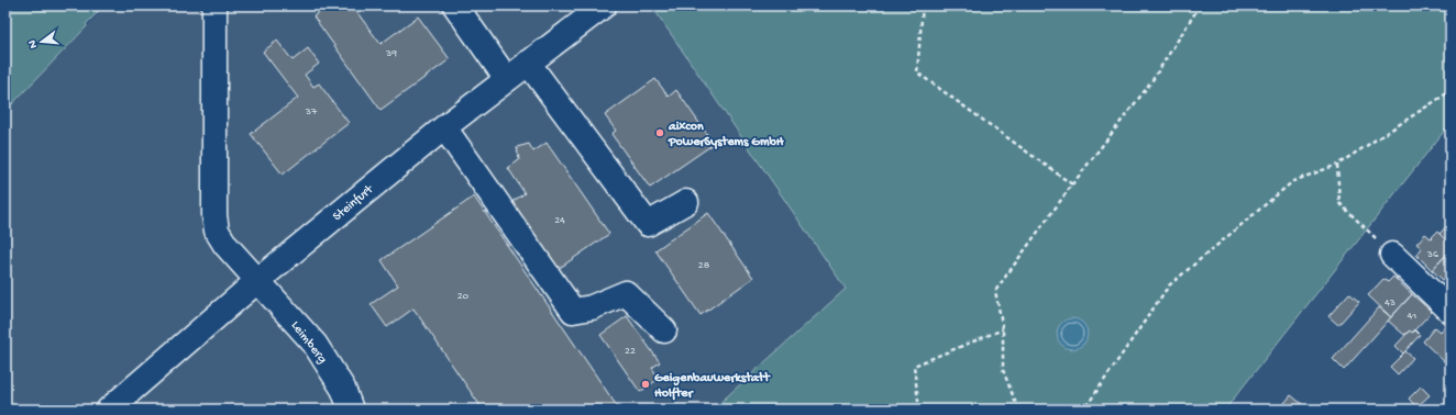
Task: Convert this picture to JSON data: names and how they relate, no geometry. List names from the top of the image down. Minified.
{"streets":{"street":["Steinfurt","Leimberg"]},"crossings":[["Steinfurt","Leimberg"]],"places":["aixcon PowerSystems GmbH","Geigenbauwerkstatt Holfter"],"house_numbers":["39","37","24","36","28","20","43","41","22"],"north":"left"}
